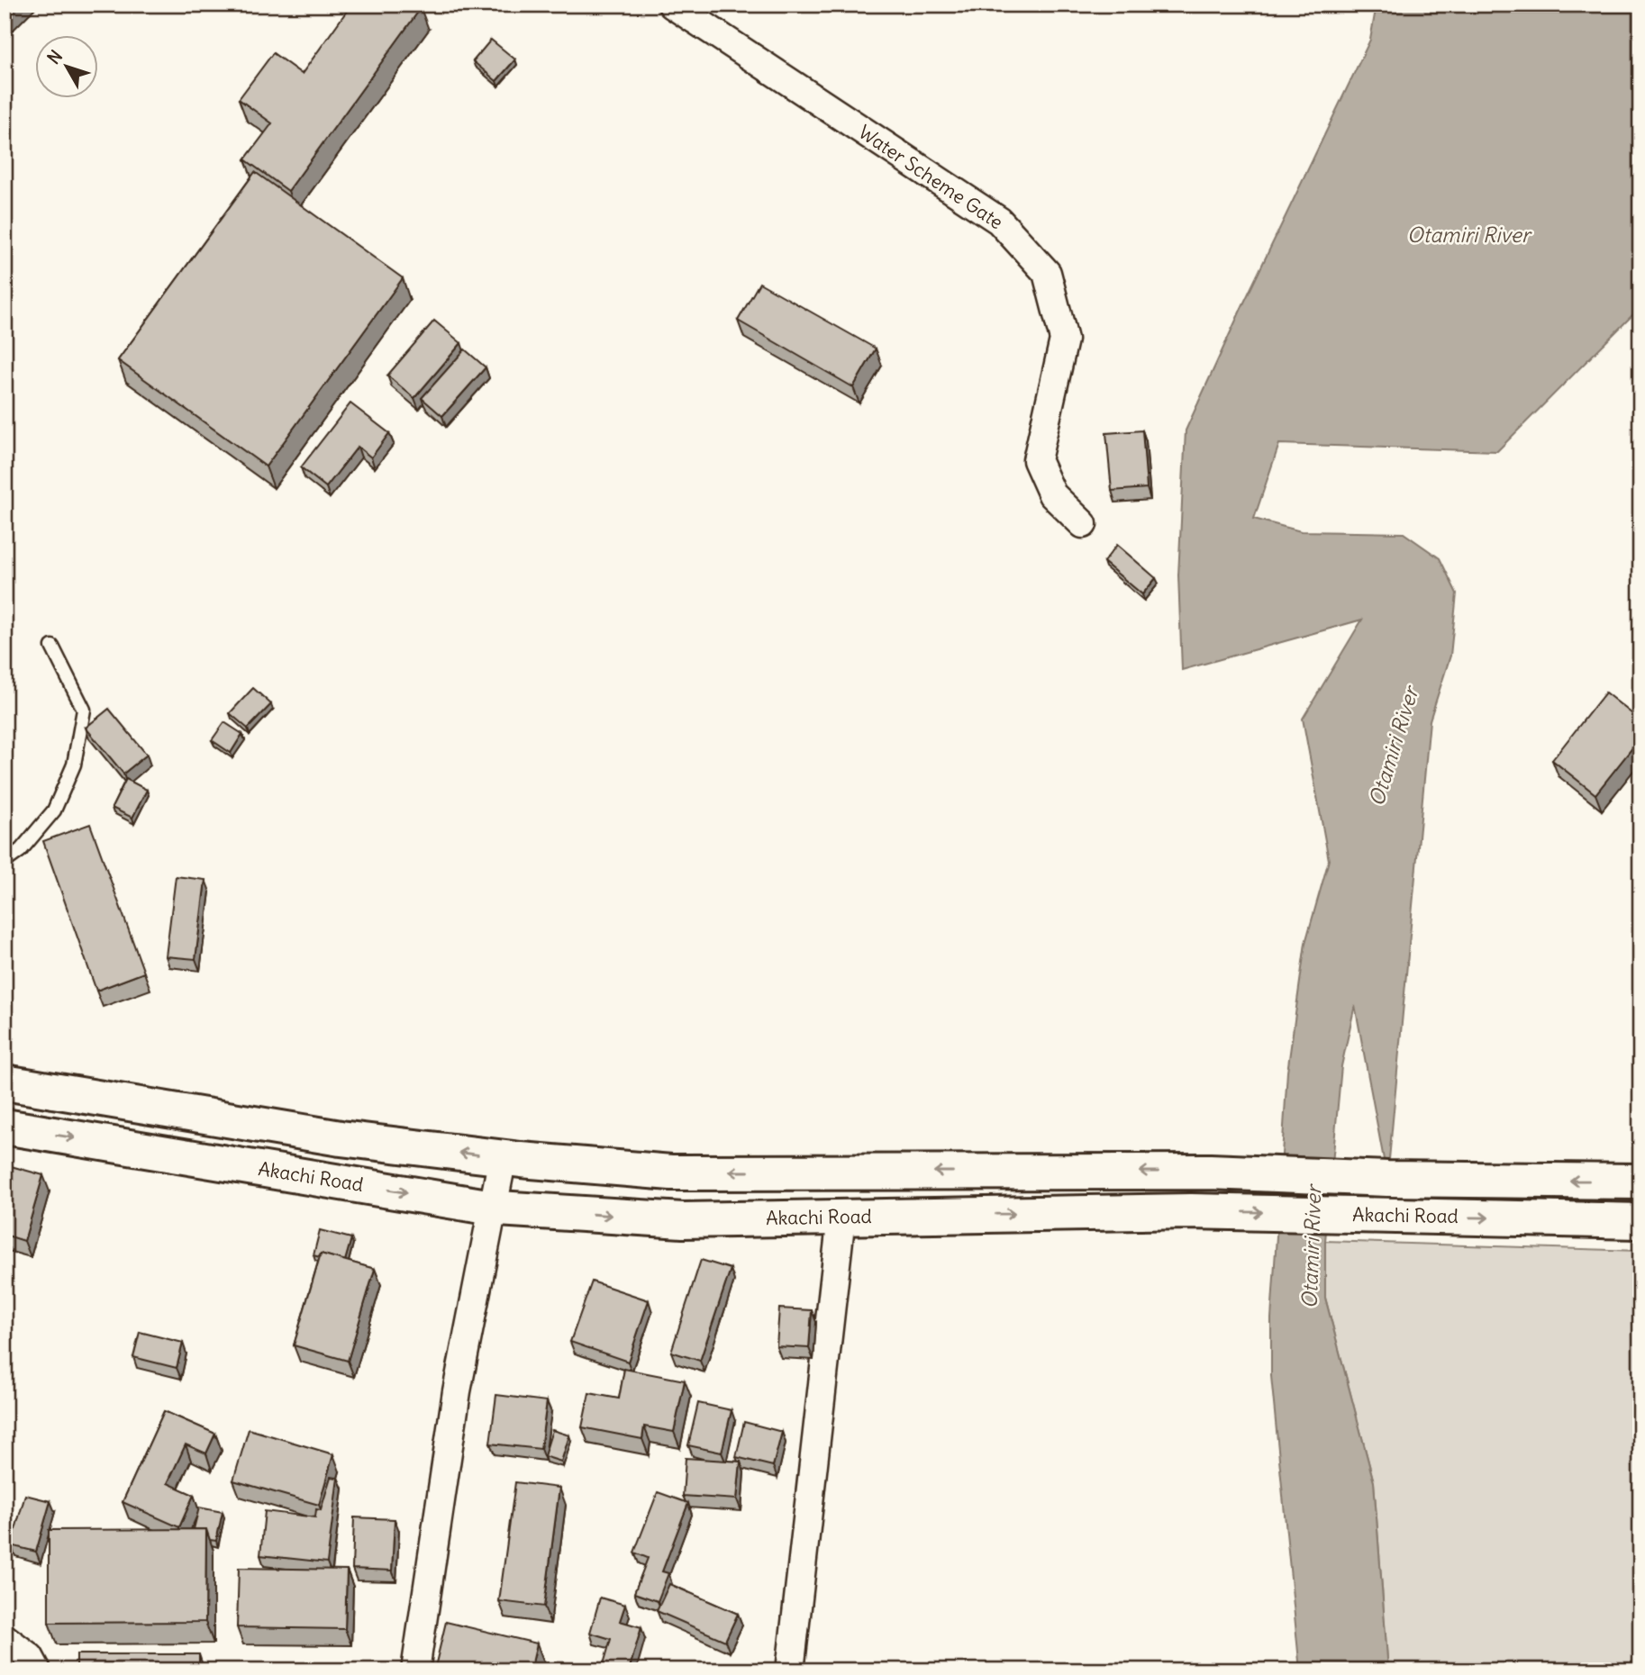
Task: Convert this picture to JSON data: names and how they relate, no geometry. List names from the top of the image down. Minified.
{"streets":{"main road":["Akachi Road"],"street":["Water Scheme Gate"]},"water":["Otamiri River"],"north":"top left"}
